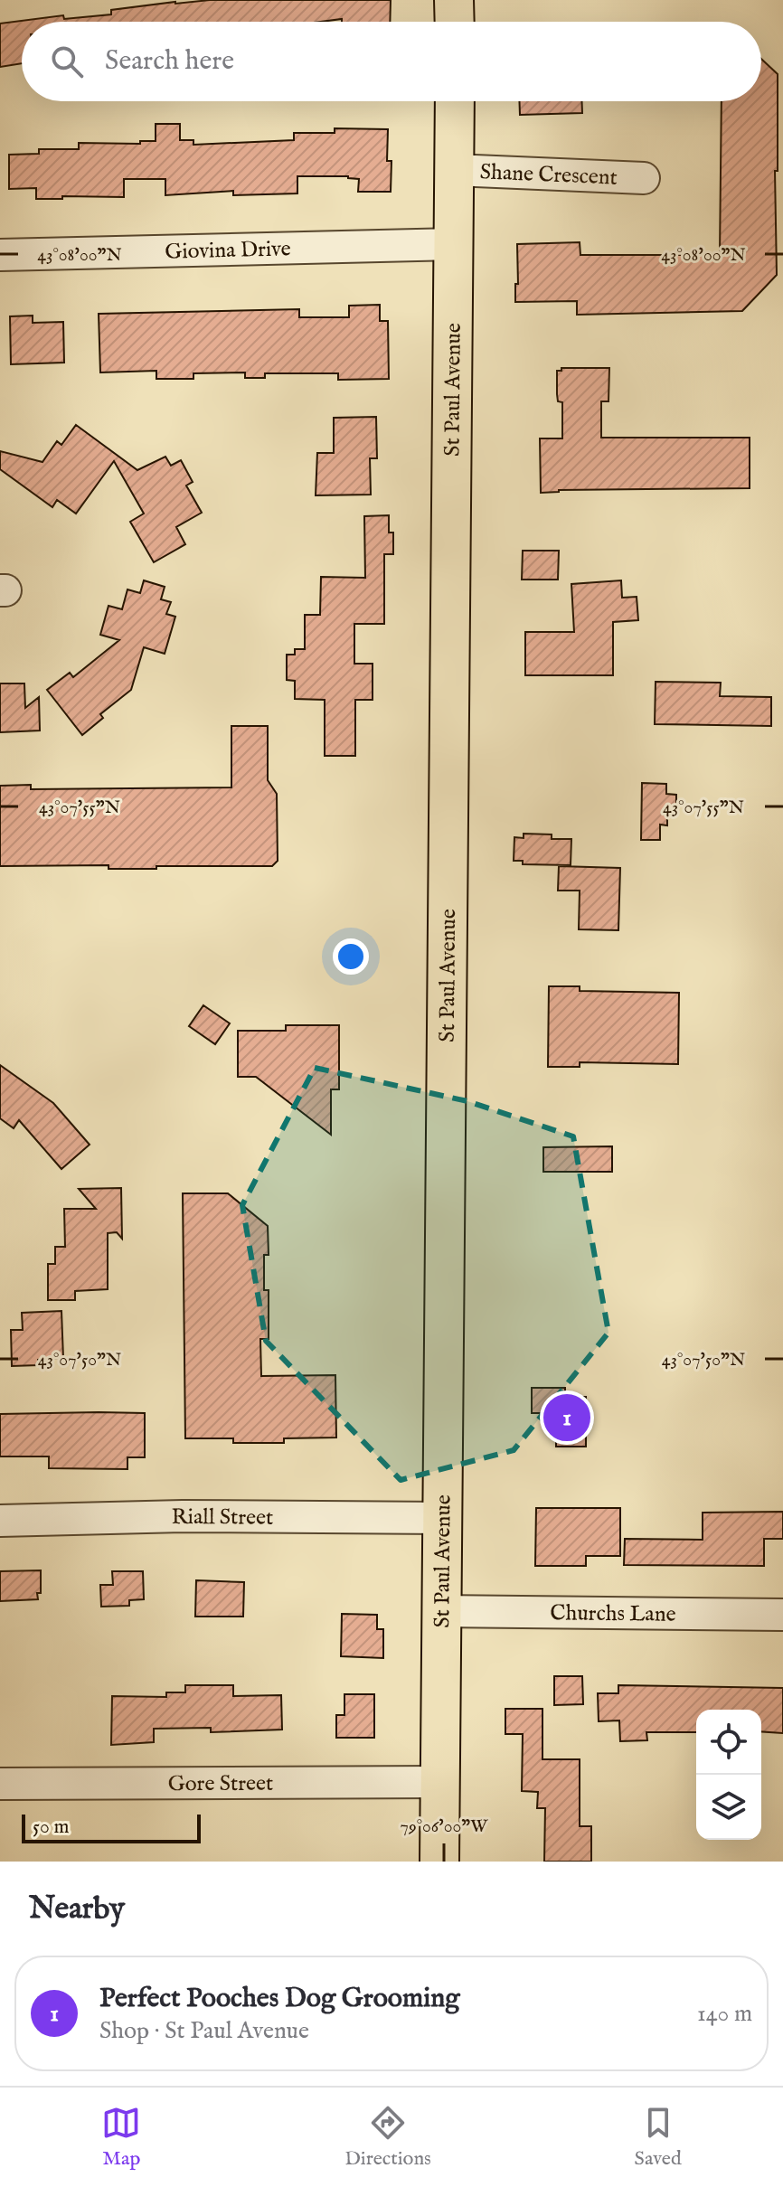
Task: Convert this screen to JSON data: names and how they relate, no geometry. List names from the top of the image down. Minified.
{"streets":{"main road":["St Paul Avenue"],"street":["Shane Crescent","Giovina Drive","Riall Street","Churchs Lane","Gore Street"]},"crossings":[["Shane Crescent","St Paul Avenue"],["Giovina Drive","St Paul Avenue"],["St Paul Avenue","Riall Street"],["St Paul Avenue","Churchs Lane"],["St Paul Avenue","Gore Street"]],"scale_bar":"50 m","page":{"search":"Search here","pins":"1","scale":"50 m","heading":"Nearby","list":[{"mark":"1","name":"Perfect Pooches Dog Grooming","note":"Shop · St Paul Avenue","value":"140 m"}],"nav":["Map","Directions","Saved"]},"coordinates":["43°08'00\"N","43°07'55\"N","43°07'50\"N","79°06'00\"W"]}
